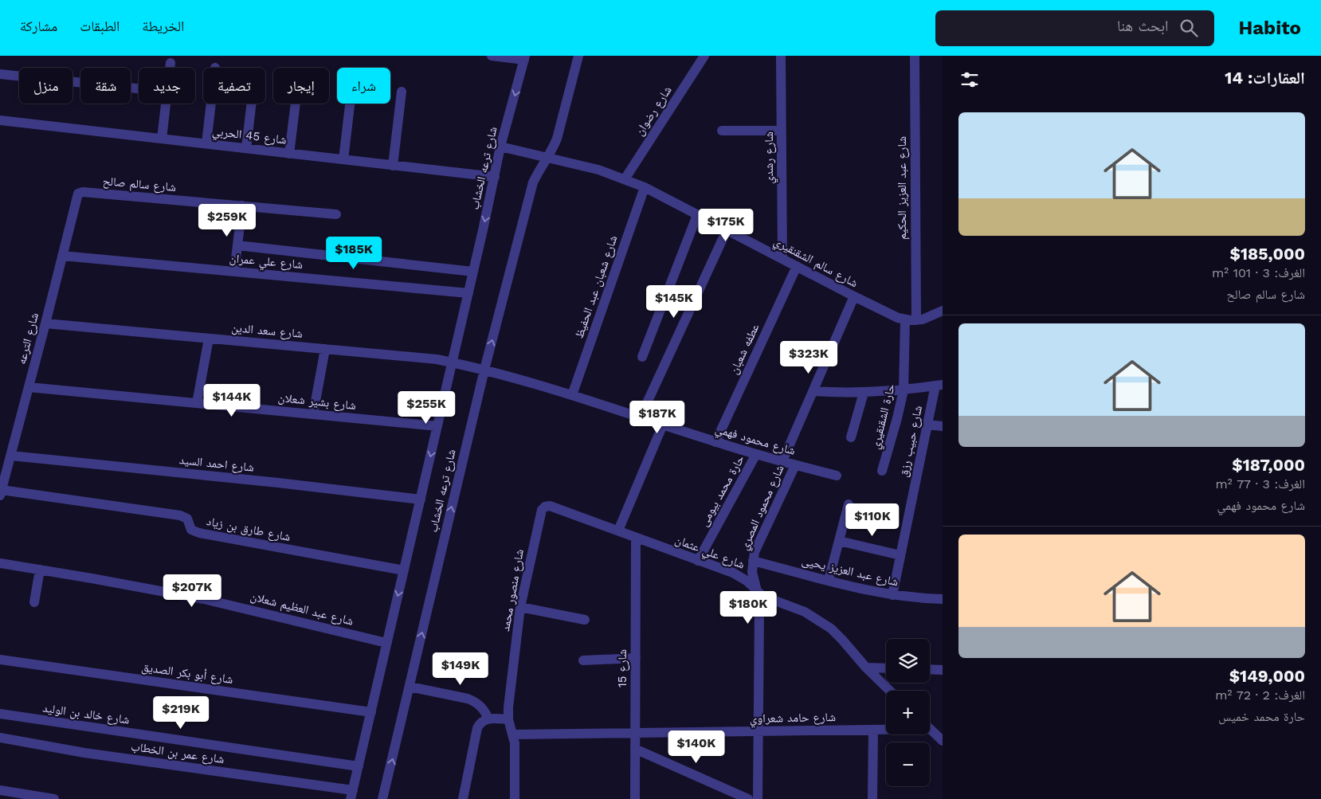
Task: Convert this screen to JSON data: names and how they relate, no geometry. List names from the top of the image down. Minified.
{"streets":{"street":["شارع رضوان","شارع 45 الحربي","شارع رشدي","شارع ترعه الخشاب","شارع سالم صالح","شارع عبد العزيز الحكيم","شارع علي عمران","شارع سالم الشقنقيري","شارع شعبان عبد الحفيظ","شارع سعد الدين","شارع الترعه","عطفه شعبان","شارع بشير شعلان","حارة الشقنقيري","شارع محمود فهمي","شارع حبيب رزق","شارع احمد السيد","حارة محمد بيومى","شارع محمود المصري","شارع طارق بن زياد","شارع علي عثمان","شارع عبد العزيز يحيى","شارع منصور محمد","شارع عبد العظيم شعلان","شارع 15","شارع أبو بكر الصديق","شارع خالد بن الوليد","شارع حامد شعراوي","شارع عمر بن الخطاب"]},"crossings":[["شارع رضوان","شارع سالم الشقنقيري"],["شارع 45 الحربي","شارع ترعه الخشاب"],["شارع رشدي","شارع سالم الشقنقيري"],["شارع ترعه الخشاب","شارع علي عمران"],["شارع ترعه الخشاب","شارع سالم الشقنقيري"],["شارع ترعه الخشاب","شارع سعد الدين"],["شارع ترعه الخشاب","شارع بشير شعلان"],["شارع ترعه الخشاب","شارع محمود فهمي"],["شارع ترعه الخشاب","شارع احمد السيد"],["شارع ترعه الخشاب","شارع طارق بن زياد"],["شارع ترعه الخشاب","شارع عبد العظيم شعلان"],["شارع ترعه الخشاب","شارع أبو بكر الصديق"],["شارع ترعه الخشاب","شارع خالد بن الوليد"],["شارع ترعه الخشاب","شارع عمر بن الخطاب"],["شارع سالم صالح","شارع الترعه"],["شارع عبد العزيز الحكيم","شارع سالم الشقنقيري"],["شارع علي عمران","شارع الترعه"],["شارع سالم الشقنقيري","شارع شعبان عبد الحفيظ"],["شارع سالم الشقنقيري","عطفه شعبان"],["شارع سالم الشقنقيري","حارة الشقنقيري"],["شارع شعبان عبد الحفيظ","شارع محمود فهمي"],["شارع سعد الدين","شارع الترعه"],["شارع سعد الدين","شارع محمود فهمي"],["شارع الترعه","شارع بشير شعلان"],["شارع الترعه","شارع احمد السيد"],["شارع الترعه","شارع طارق بن زياد"],["عطفه شعبان","شارع محمود فهمي"],["شارع محمود فهمي","حارة محمد بيومى"],["شارع محمود فهمي","شارع محمود المصري"],["شارع حبيب رزق","شارع عبد العزيز يحيى"],["حارة محمد بيومى","شارع علي عثمان"],["شارع محمود المصري","شارع علي عثمان"],["شارع محمود المصري","شارع عبد العزيز يحيى"],["شارع محمود المصري","شارع حامد شعراوي"],["شارع علي عثمان","شارع منصور محمد"],["شارع علي عثمان","شارع 15"],["شارع منصور محمد","شارع حامد شعراوي"],["شارع 15","شارع حامد شعراوي"]],"page":{"header":"Habito","search":"ابحث هنا","nav":["الخريطة","الطبقات","مشاركة"],"heading":"العقارات: 14","chip":["شراء","إيجار","تصفية","جديد","شقة","منزل"],"list":[{"name":"$185,000","note":"الغرف: 3 · 101 m² · شارع سالم صالح"},{"name":"$187,000","note":"الغرف: 3 · 77 m² · شارع محمود فهمي"},{"name":"$149,000","note":"الغرف: 2 · 72 m² · حارة محمد خميس"}],"price":["$259K","$175K","$185K","$145K","$323K","$144K","$255K","$187K","$110K","$207K","$180K","$149K","$219K","$140K"],"map_buttons":["+","−"]}}
